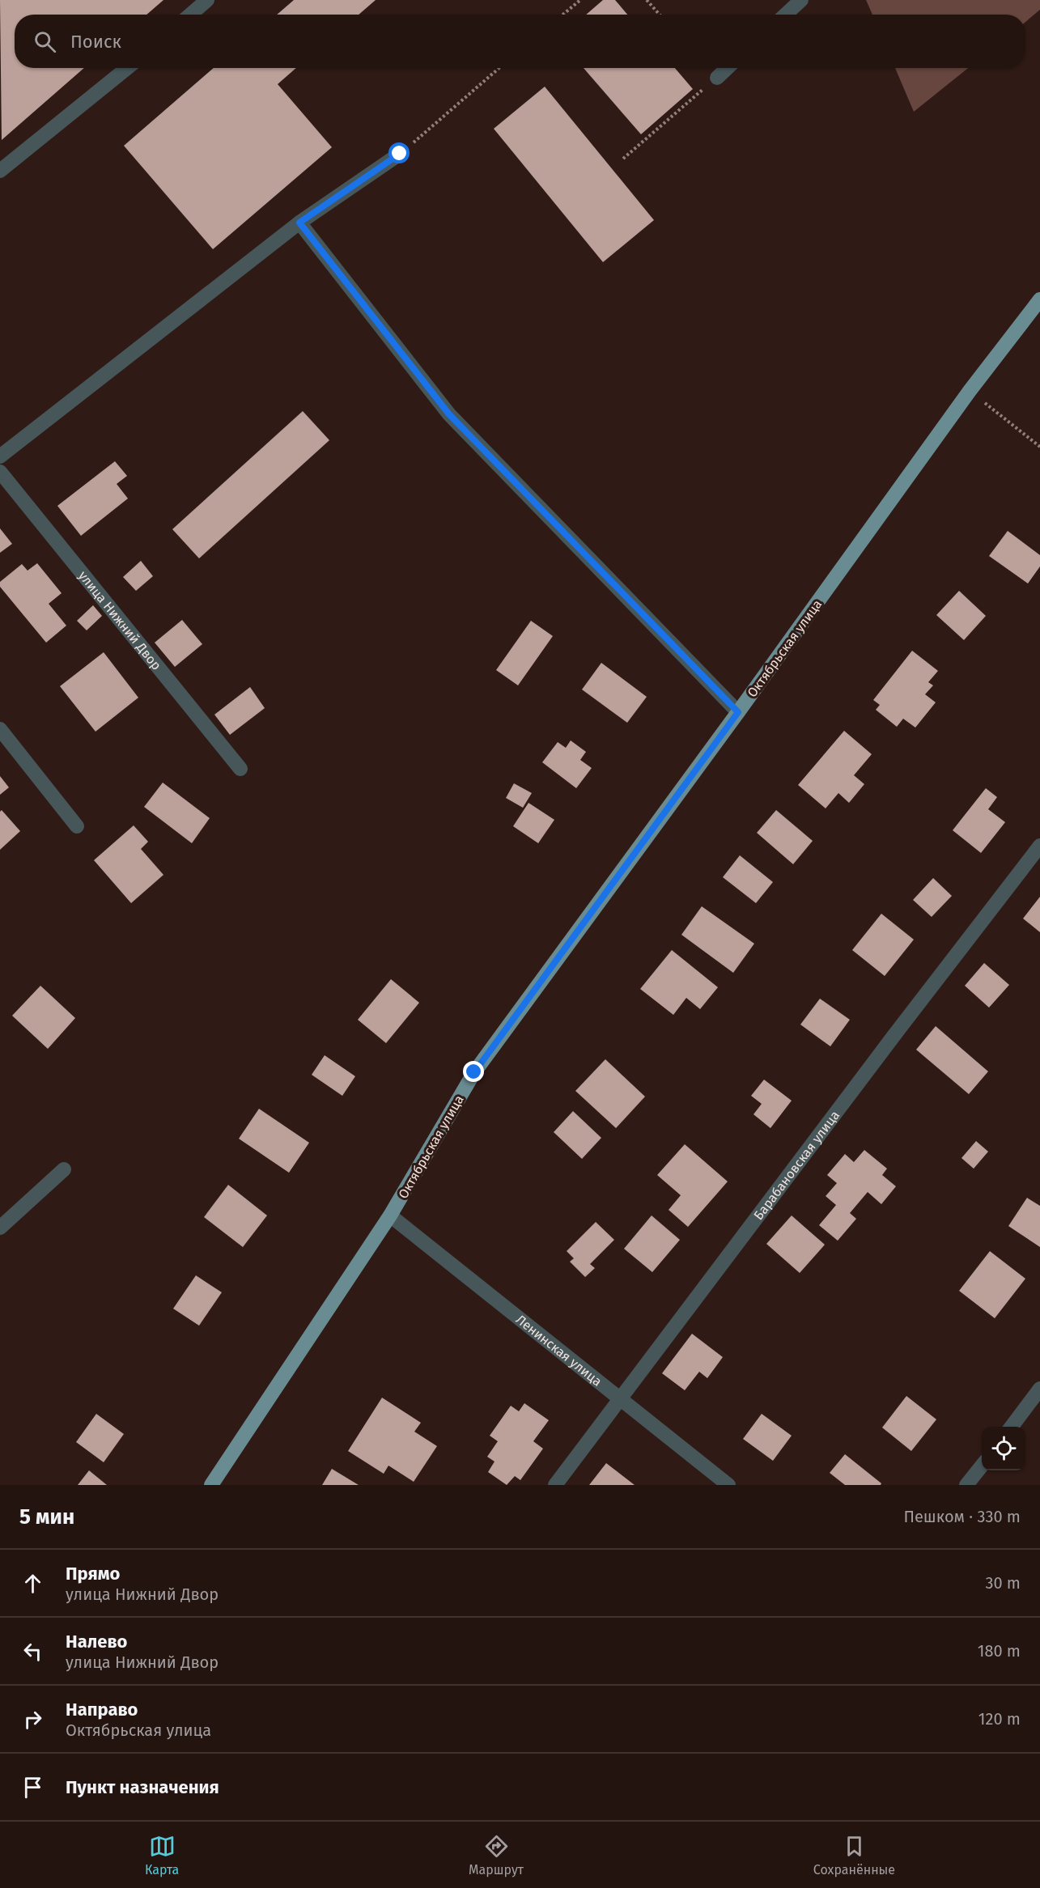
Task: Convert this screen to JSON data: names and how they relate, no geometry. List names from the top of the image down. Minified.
{"streets":{"main road":["Октябрьская улица"],"street":["улица Нижний Двор","Барабановская улица","Ленинская улица"]},"crossings":[["Октябрьская улица","Ленинская улица"],["Барабановская улица","Ленинская улица"]],"page":{"search":"Поиск","heading":["5 мин","Пешком · 330 m"],"list":[["Прямо","улица Нижний Двор","30 m"],["Налево","улица Нижний Двор","180 m"],["Направо","Октябрьская улица","120 m"],"Пункт назначения"],"nav":["Карта","Маршрут","Сохранённые"]}}
